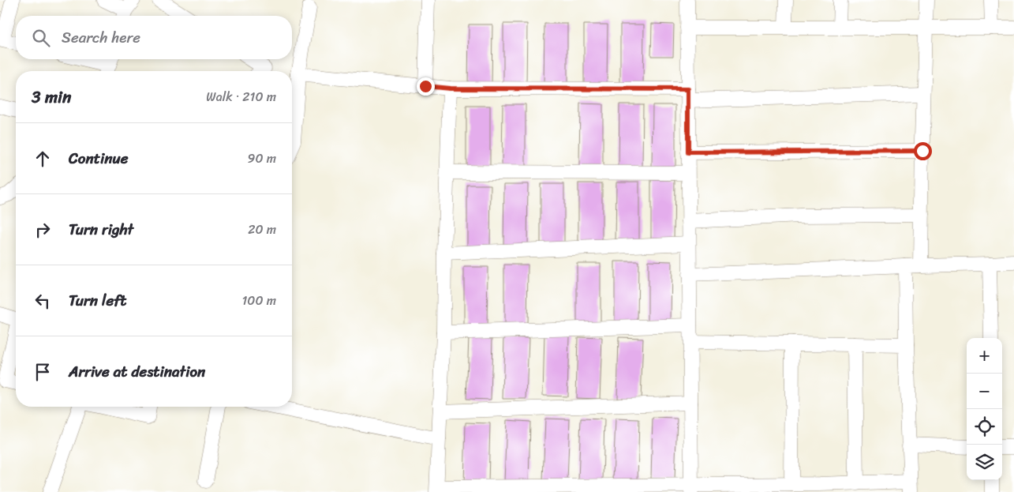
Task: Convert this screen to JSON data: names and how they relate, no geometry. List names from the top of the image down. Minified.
{"page":{"search":"Search here","heading":["3 min","Walk · 210 m"],"list":[["Continue","90 m"],["Turn right","20 m"],["Turn left","100 m"],"Arrive at destination"],"map_buttons":["+","−"]}}
